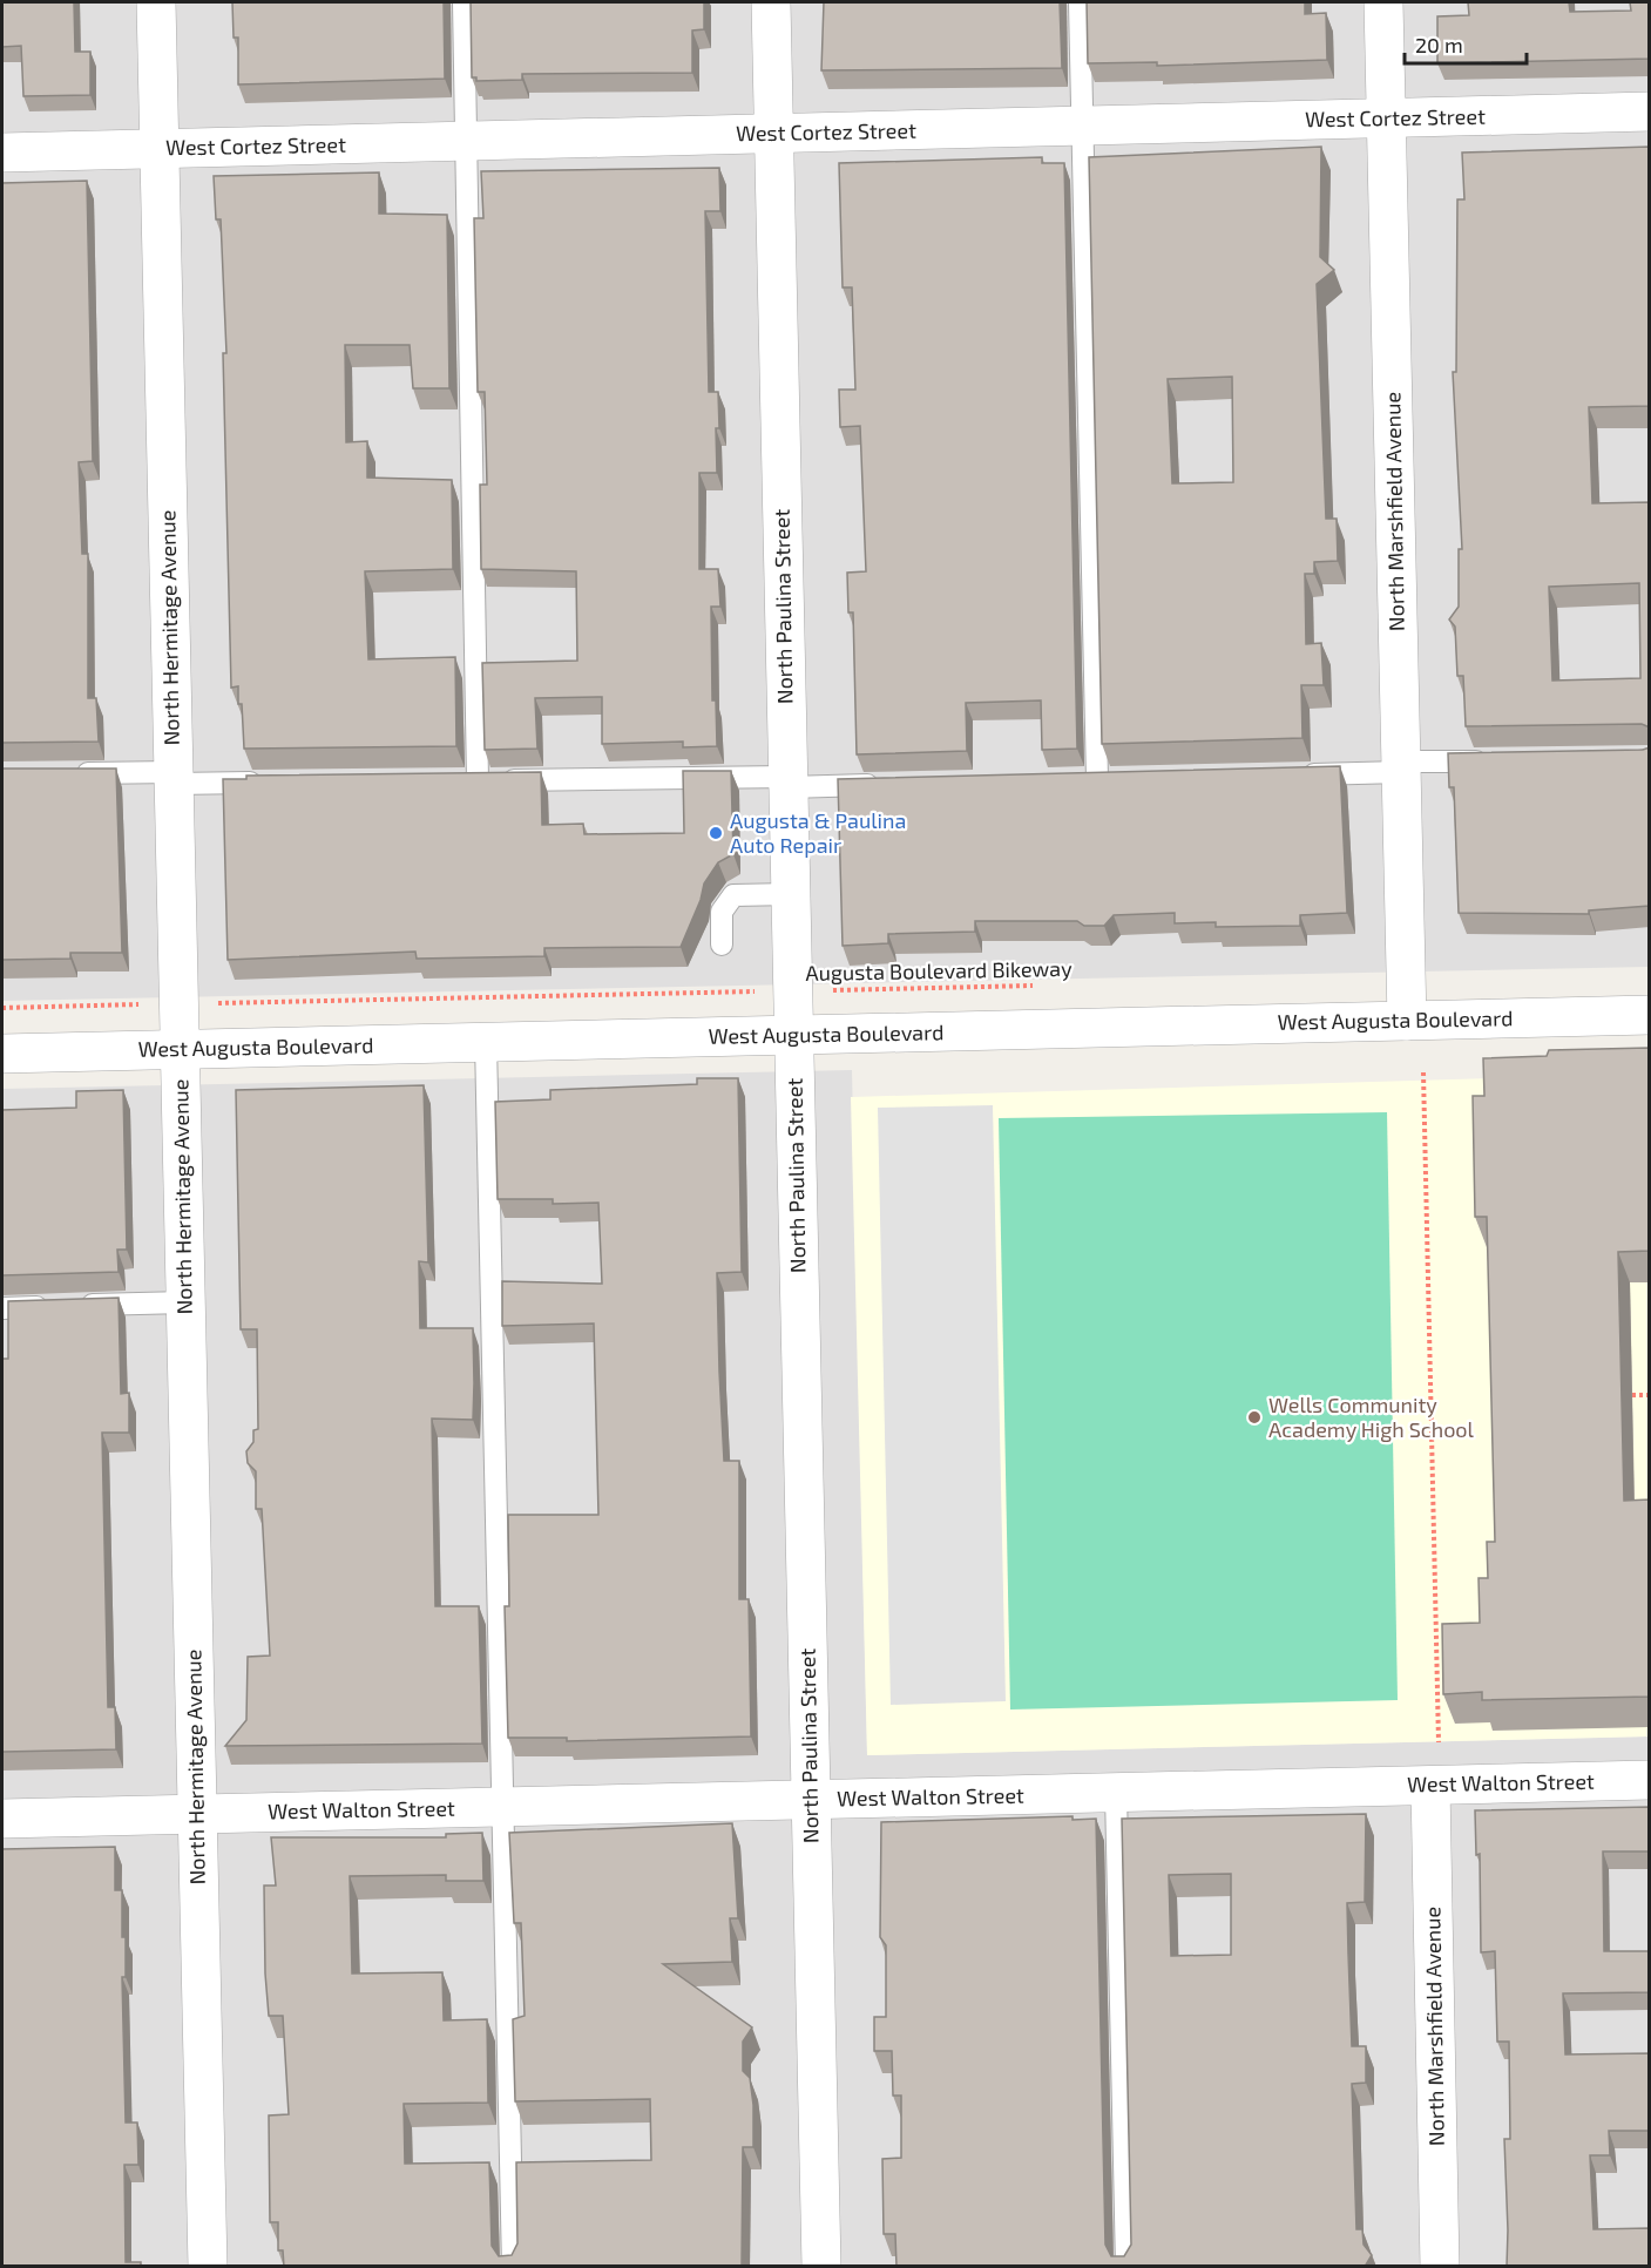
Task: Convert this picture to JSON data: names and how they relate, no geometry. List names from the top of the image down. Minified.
{"streets":{"street":["West Cortez Street","North Marshfield Avenue","North Paulina Street","North Hermitage Avenue","West Augusta Boulevard","West Walton Street"],"path":["Augusta Boulevard Bikeway"]},"crossings":[["West Cortez Street","North Marshfield Avenue"],["West Cortez Street","North Paulina Street"],["West Cortez Street","North Hermitage Avenue"],["North Marshfield Avenue","West Augusta Boulevard"],["North Marshfield Avenue","West Walton Street"],["North Paulina Street","Augusta Boulevard Bikeway"],["North Paulina Street","West Augusta Boulevard"],["North Paulina Street","West Walton Street"],["North Hermitage Avenue","West Augusta Boulevard"],["North Hermitage Avenue","West Walton Street"]],"places":["Augusta & Paulina Auto Repair","Wells Community Academy High School"],"scale_bar":"20 m"}
